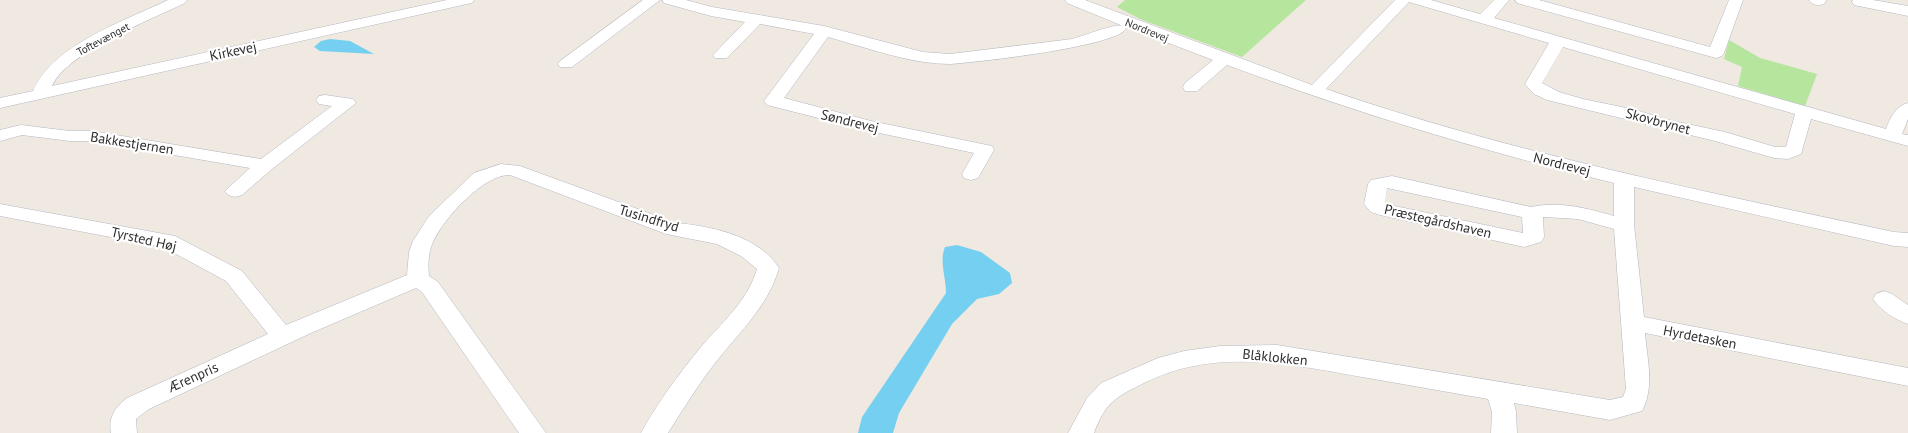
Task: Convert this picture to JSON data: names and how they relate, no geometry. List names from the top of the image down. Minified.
{"streets":{"street":["Nordrevej","Toftevænget","Kirkevej","Søndrevej","Skovbrynet","Bakkestjernen","Tusindfryd","Præstegårdshaven","Tyrsted Høj","Hyrdetasken","Blåklokken","Ærenpris"]},"crossings":[["Toftevænget","Kirkevej"],["Tyrsted Høj","Ærenpris"],["Hyrdetasken","Blåklokken"]]}
